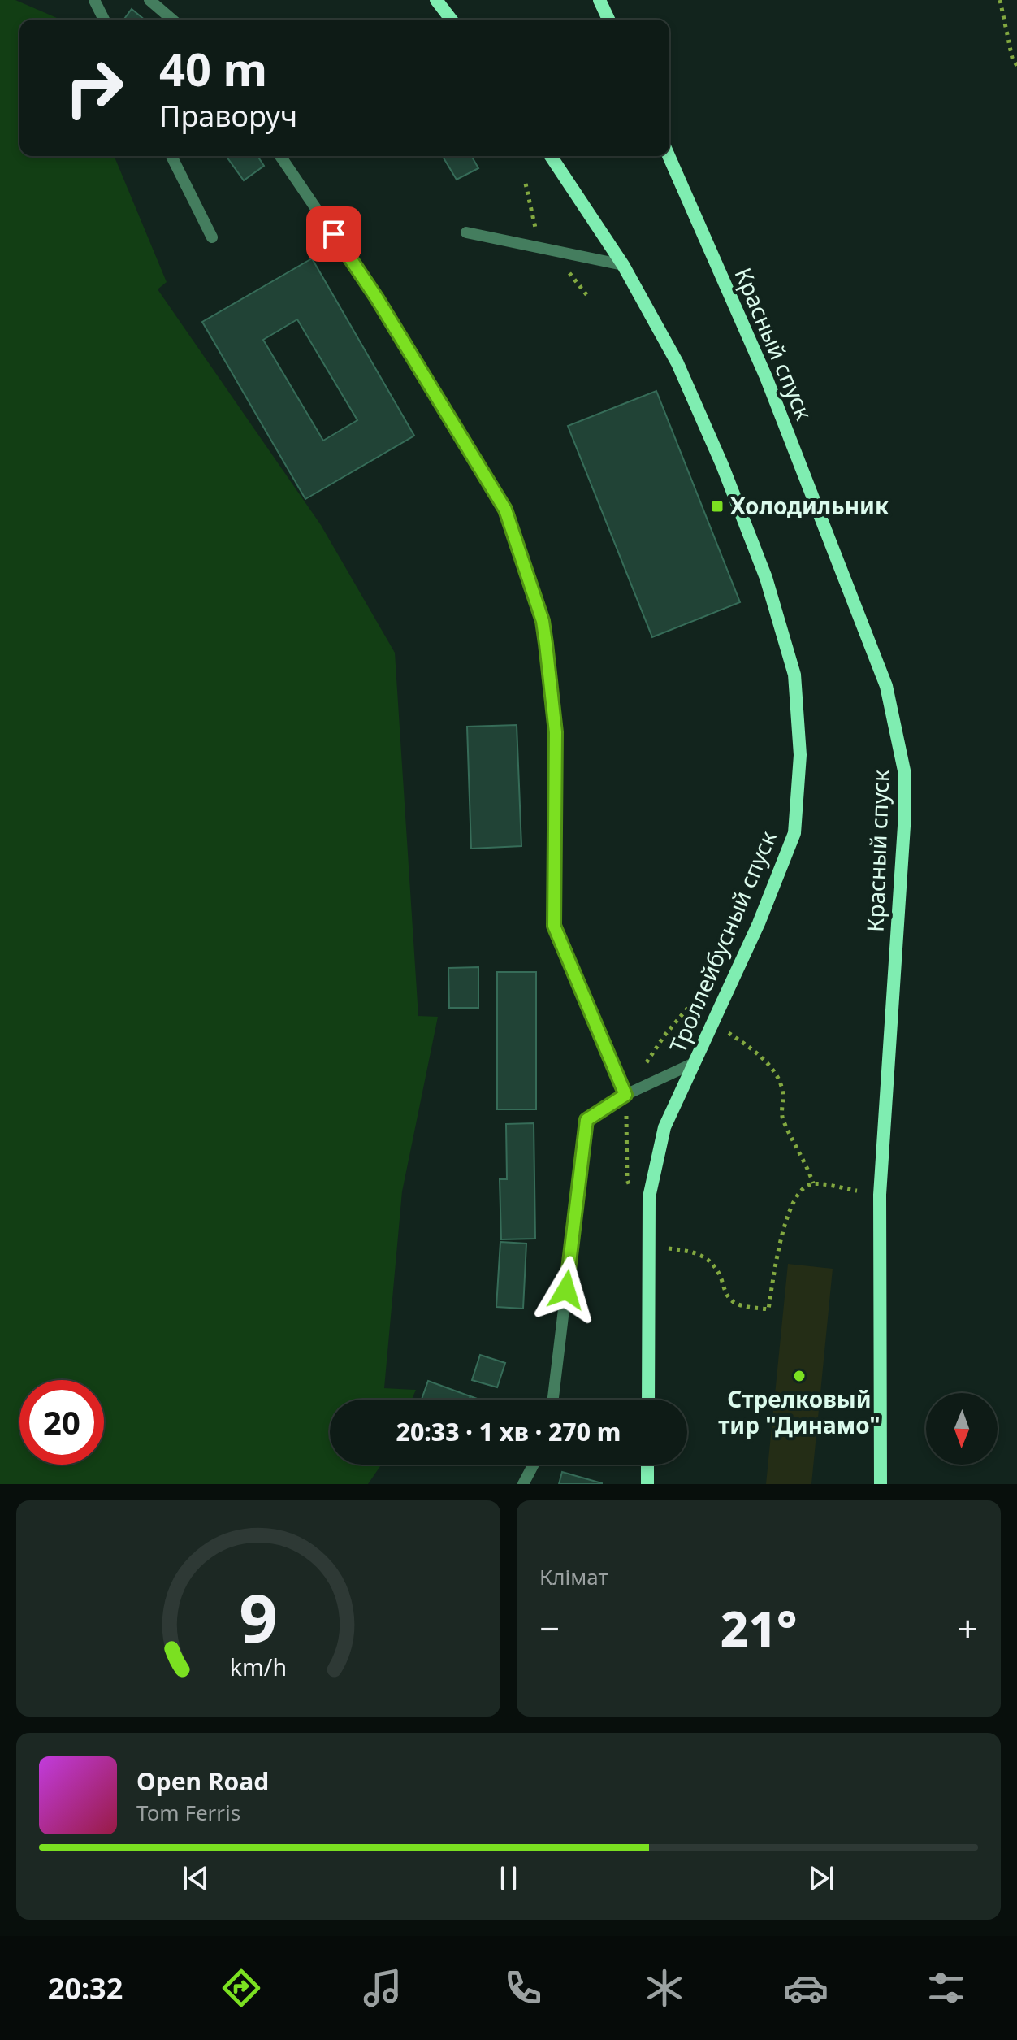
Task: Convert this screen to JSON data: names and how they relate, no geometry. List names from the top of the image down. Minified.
{"streets":{"main road":["Красный спуск","Троллейбусный спуск"]},"places":{"transit":["Холодильник"],"other":["Стрелковый тир \"Динамо\""]},"north":"bottom","page":{"turn":["40 m","Праворуч"],"limit":"20","trip":"20:33 · 1 хв · 270 m","tile":"Клімат","heat":["−","21°","+"],"song":["Open Road","Tom Ferris"],"tabs":"20:32","gauge":["9","km/h"]}}
